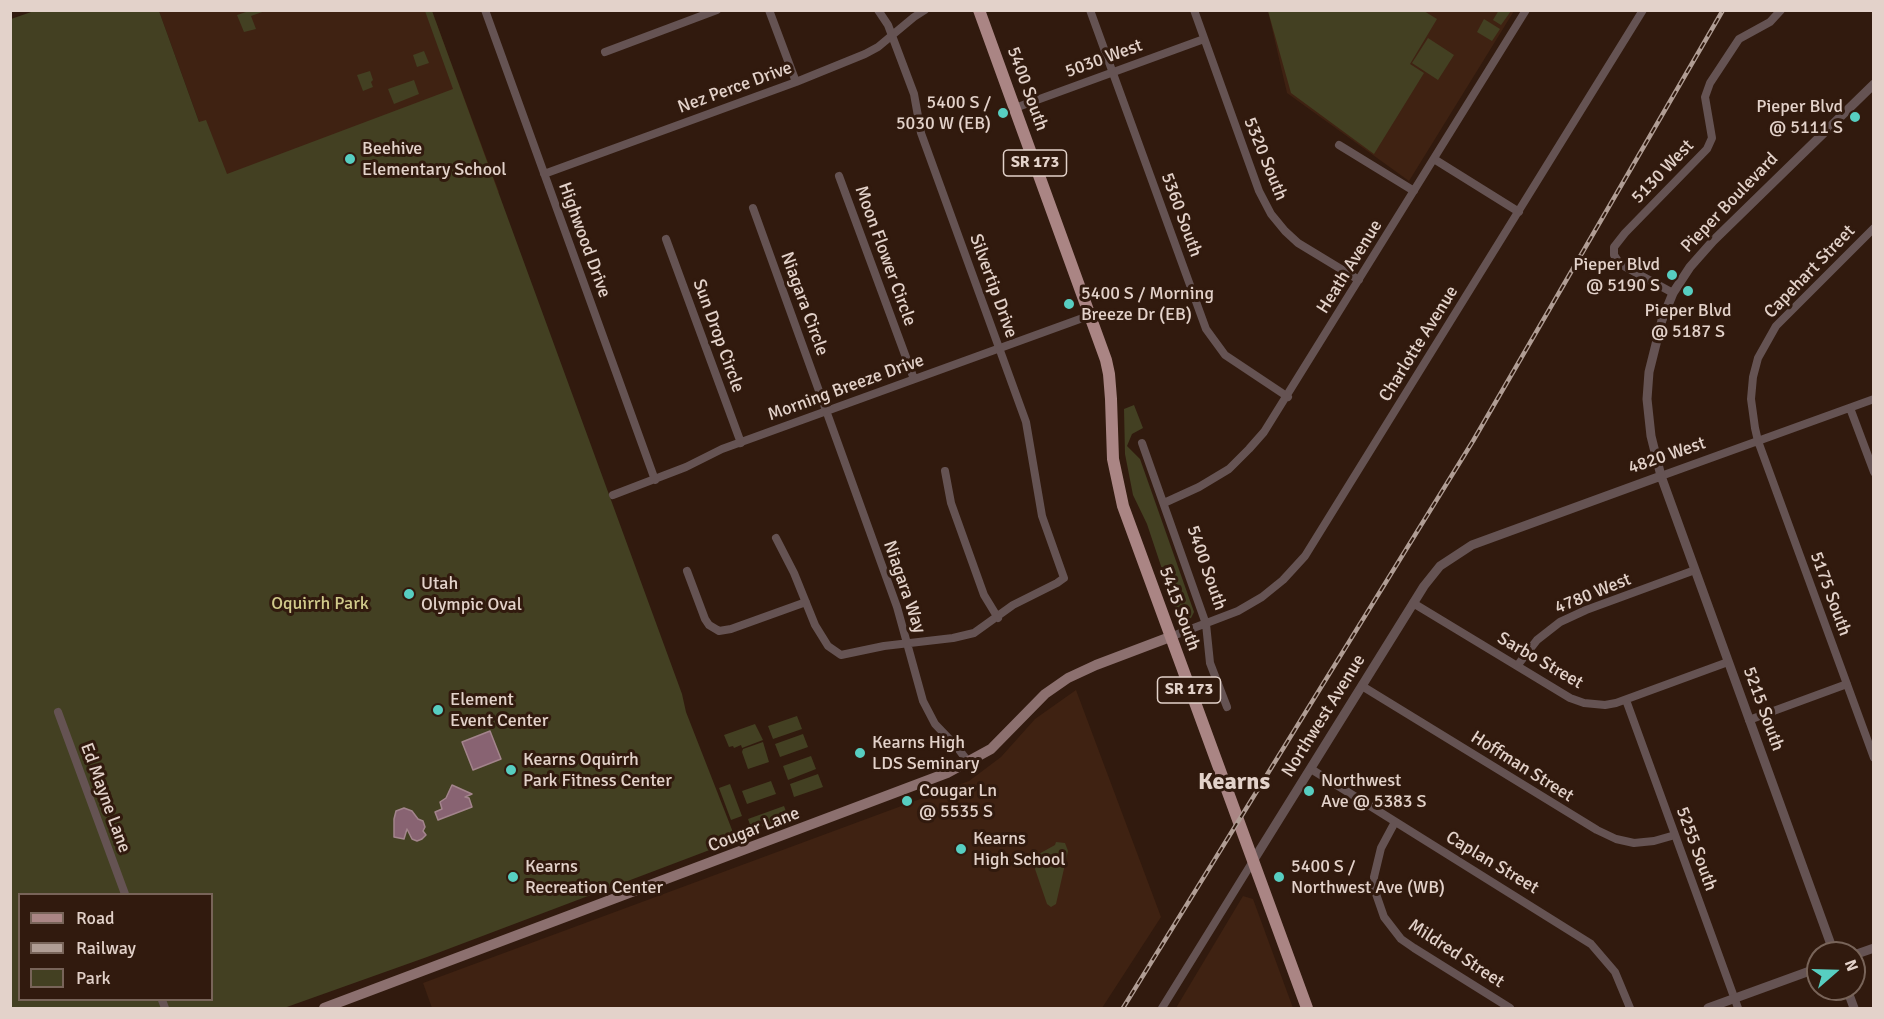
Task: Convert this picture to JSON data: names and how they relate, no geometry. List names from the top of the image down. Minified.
{"streets":{"main road":["5400 South","SR 173","5415 South","Cougar Lane"],"street":["5030 West","Nez Perce Drive","5320 South","5130 West","Pieper Boulevard","5360 South","Highwood Drive","Moon Flower Circle","Heath Avenue","Capehart Street","Silvertip Drive","Niagara Circle","Sun Drop Circle","Charlotte Avenue","Morning Breeze Drive","4820 West","Niagara Way","4780 West","5175 South","Sarbo Street","5215 South","Northwest Avenue","Hoffman Street","Ed Mayne Lane","5255 South","Caplan Street","Mildred Street"]},"crossings":[["5030 West","5400 South"],["5030 West","5320 South"],["5030 West","5360 South"],["Nez Perce Drive","Highwood Drive"],["Nez Perce Drive","Silvertip Drive"],["5400 South","Heath Avenue"],["5400 South","Charlotte Avenue"],["5400 South","Morning Breeze Drive"],["5400 South","5415 South"],["5320 South","Heath Avenue"],["5130 West","Pieper Boulevard"],["Pieper Boulevard","4820 West"],["Pieper Boulevard","5215 South"],["5360 South","Heath Avenue"],["Highwood Drive","Morning Breeze Drive"],["Moon Flower Circle","Morning Breeze Drive"],["Capehart Street","4820 West"],["Capehart Street","5175 South"],["Silvertip Drive","Morning Breeze Drive"],["Niagara Circle","Morning Breeze Drive"],["Niagara Circle","Niagara Way"],["Sun Drop Circle","Morning Breeze Drive"],["Charlotte Avenue","5415 South"],["Charlotte Avenue","Cougar Lane"],["Morning Breeze Drive","Niagara Way"],["Morning Breeze Drive","5415 South"],["4820 West","5175 South"],["4820 West","5215 South"],["4820 West","Northwest Avenue"],["Niagara Way","Cougar Lane"],["4780 West","Sarbo Street"],["4780 West","5215 South"],["5415 South","Northwest Avenue"],["5415 South","Cougar Lane"],["Sarbo Street","5215 South"],["Sarbo Street","Northwest Avenue"],["Sarbo Street","5255 South"],["Northwest Avenue","Hoffman Street"],["Northwest Avenue","Caplan Street"],["Hoffman Street","5255 South"],["Caplan Street","Mildred Street"]],"districts":["Kearns"],"parks":["Oquirrh Park"],"places":["5400 S / 5030 W (EB)","Pieper Blvd @ 5111 S","Beehive Elementary School","Pieper Blvd @ 5190 S","Pieper Blvd @ 5187 S","5400 S / Morning Breeze Dr (EB)","Utah Olympic Oval","Element Event Center","Kearns High LDS Seminary","Kearns Oquirrh Park Fitness Center","Northwest Ave @ 5383 S","Cougar Ln @ 5535 S","Kearns High School","Kearns Recreation Center","5400 S / Northwest Ave (WB)"],"legend":["Road","Railway","Park"],"north":"right"}
